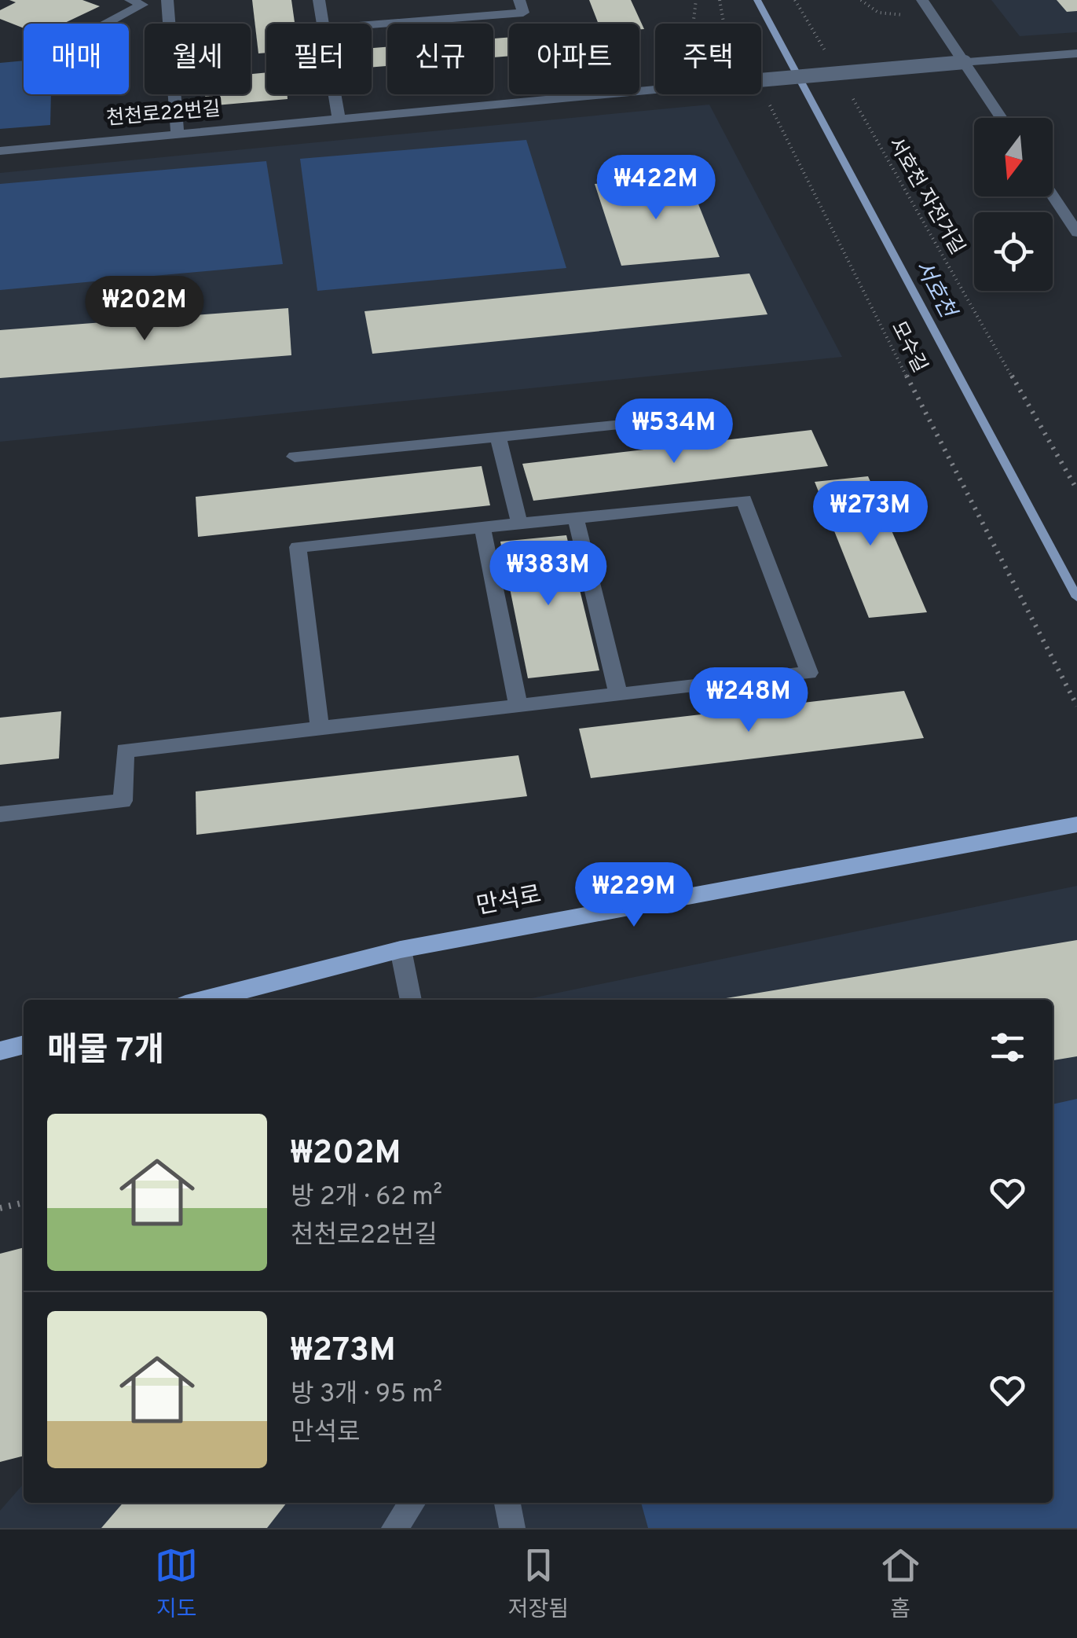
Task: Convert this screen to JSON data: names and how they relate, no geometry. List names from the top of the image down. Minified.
{"streets":{"main road":["만석로"],"street":["천천로22번길"],"path":["서호천 자전거길","모수길"]},"water":["서호천"],"north":"bottom","page":{"chip":["매매","월세","필터","신규","아파트","주택"],"price":["₩422M","₩202M","₩534M","₩273M","₩383M","₩248M","₩229M"],"heading":"매물 7개","list":[{"name":"₩202M","note":"방 2개 · 62 m² · 천천로22번길"},{"name":"₩273M","note":"방 3개 · 95 m² · 만석로"}],"tabs":["지도","저장됨","홈"]}}
